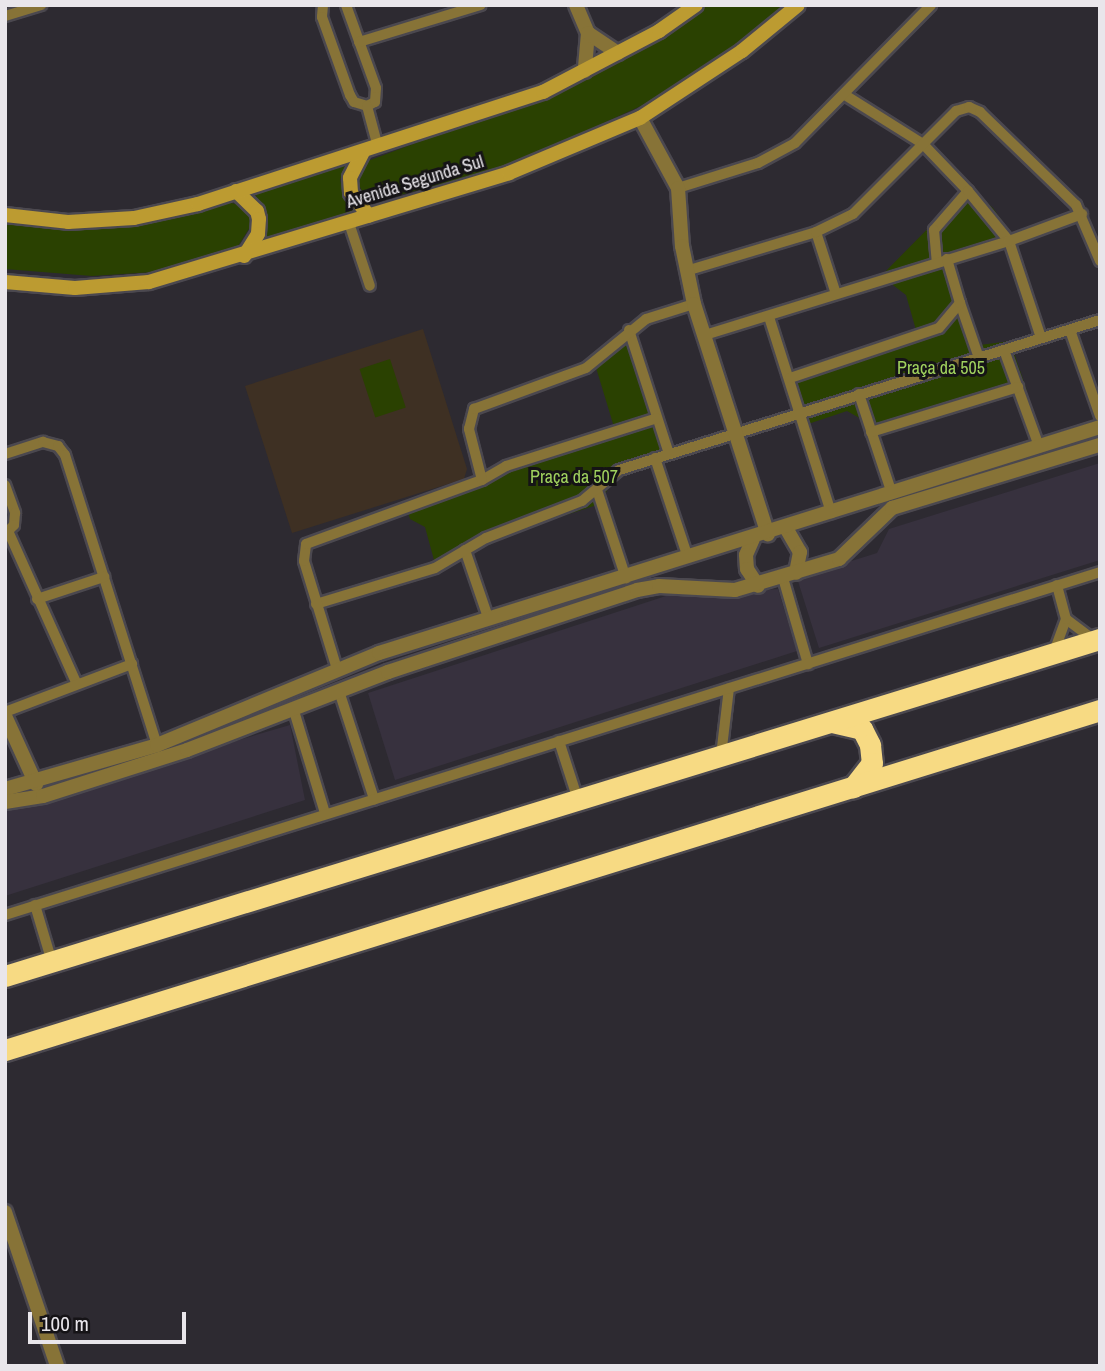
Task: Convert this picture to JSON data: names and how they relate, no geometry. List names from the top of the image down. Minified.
{"streets":{"main road":["Avenida Segunda Sul"]},"parks":["Praça da 505","Praça da 507"],"scale_bar":"100 m"}
